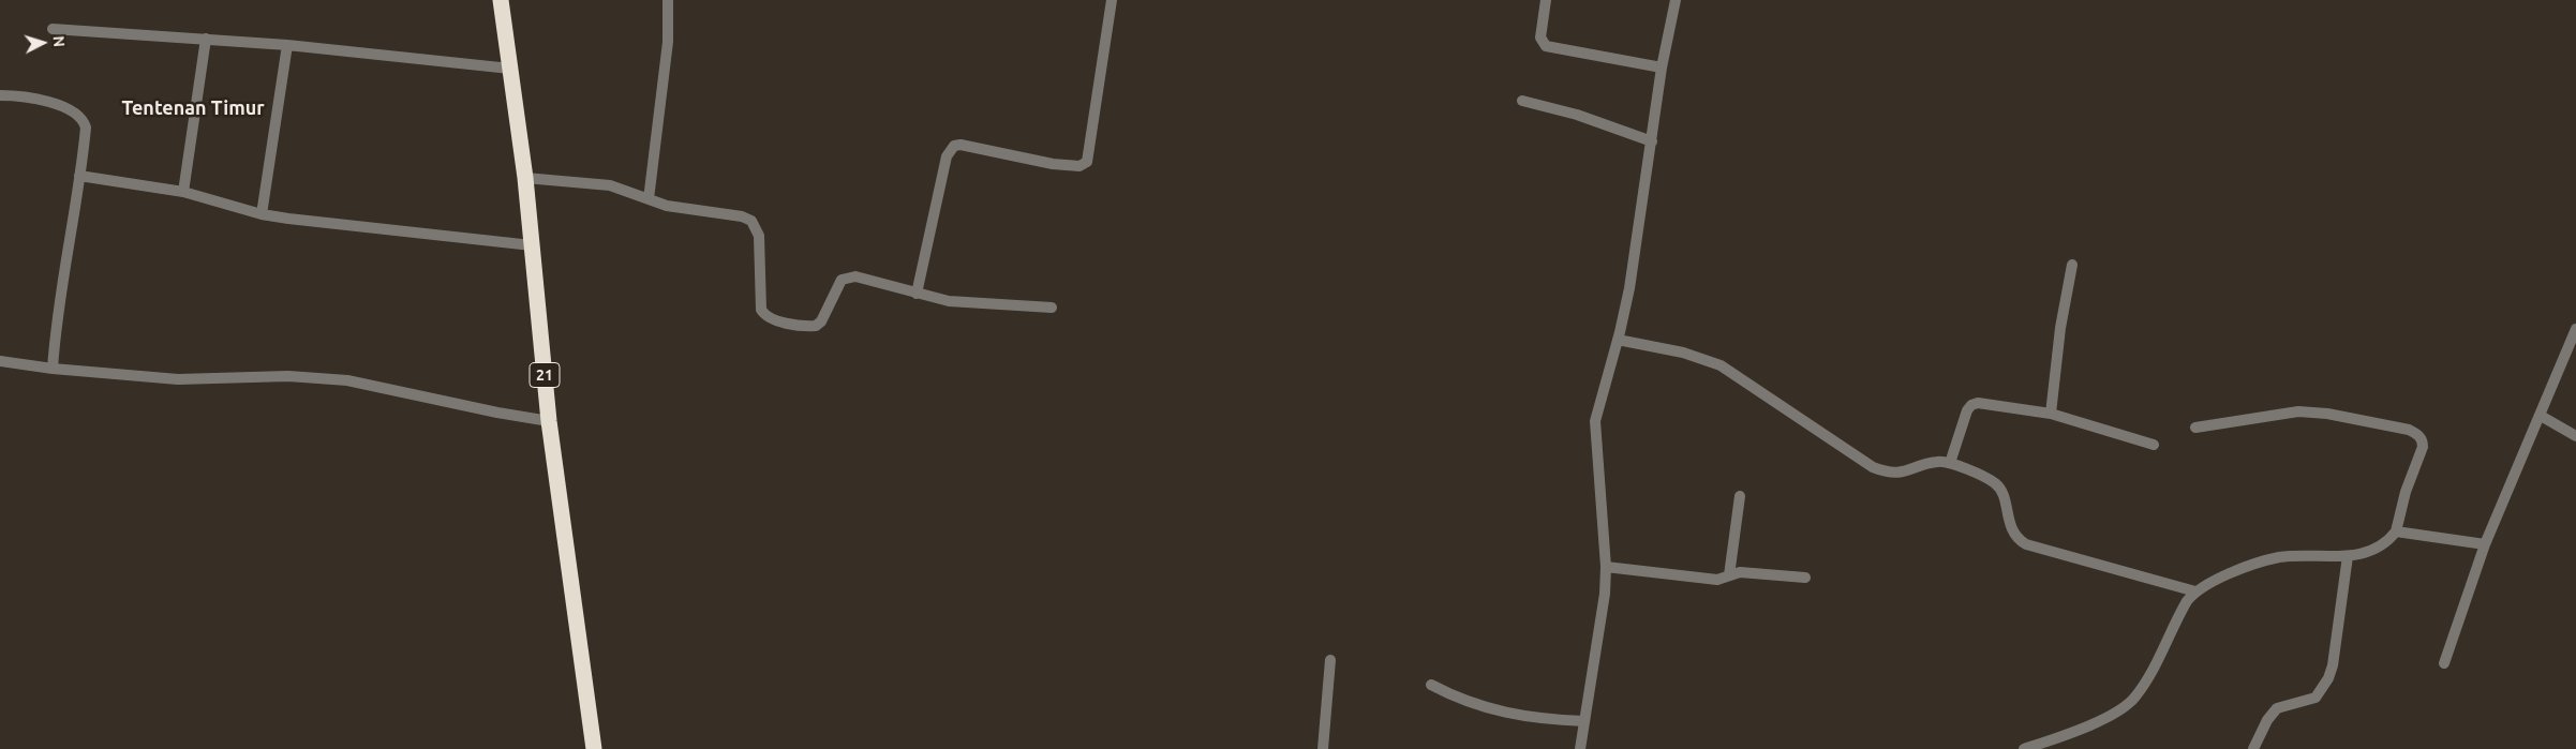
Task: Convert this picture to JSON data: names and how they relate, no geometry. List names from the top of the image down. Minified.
{"streets":{"highway":["21"]},"districts":["Tentenan Timur"],"north":"right"}
